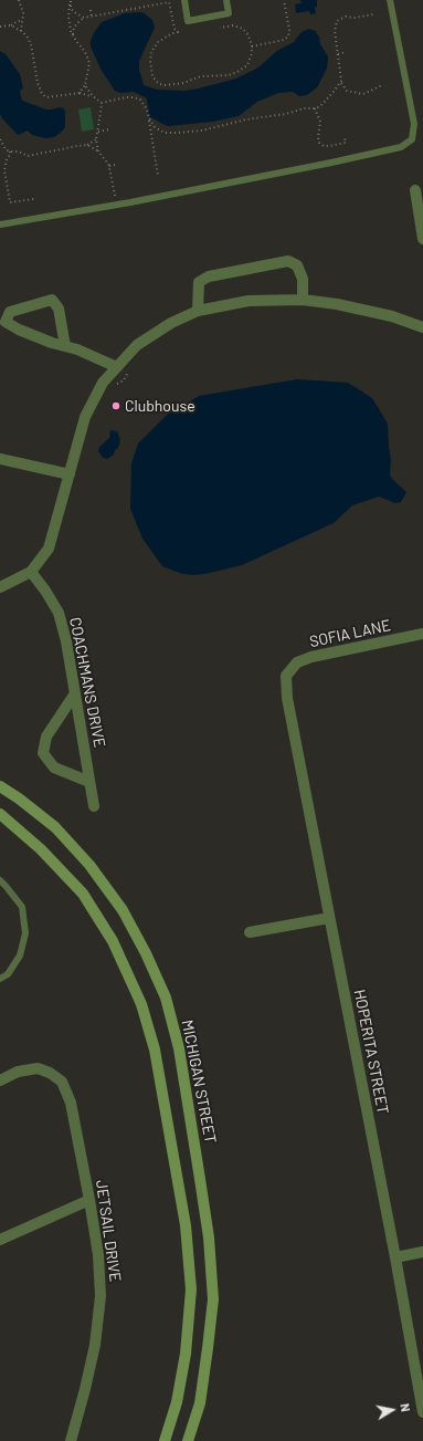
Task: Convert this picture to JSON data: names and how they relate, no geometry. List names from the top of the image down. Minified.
{"streets":{"street":["SOFIA LANE","COACHMANS DRIVE","HOPERITA STREET","MICHIGAN STREET","JETSAIL DRIVE"]},"crossings":[["SOFIA LANE","HOPERITA STREET"]],"places":["Clubhouse"],"north":"right"}
